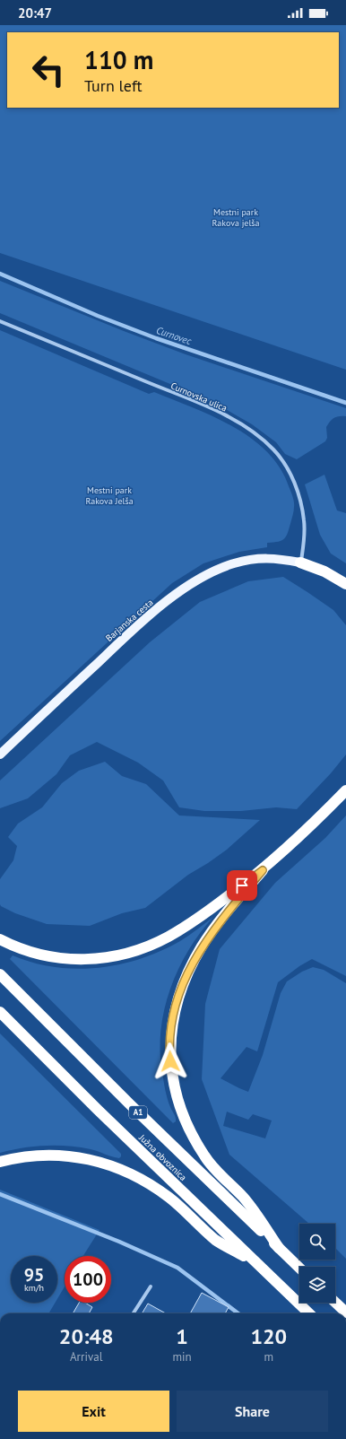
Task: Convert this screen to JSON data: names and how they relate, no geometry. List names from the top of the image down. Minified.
{"streets":{"highway":["A1","Južna obvoznica"],"main road":["Barjanska cesta"],"street":["Curnovska ulica"]},"crossings":[["Curnovska ulica","Barjanska cesta"]],"water":["Curnovec"],"parks":["Mestni park Rakova jelša","Mestni park Rakova Jelša"],"page":{"status":"20:47","turn":["110 m","Turn left"],"speed":"95 km/h","limit":"100","eta":["20:48","Arrival","1","min","120","m"],"buttons":["Exit","Share"]}}
